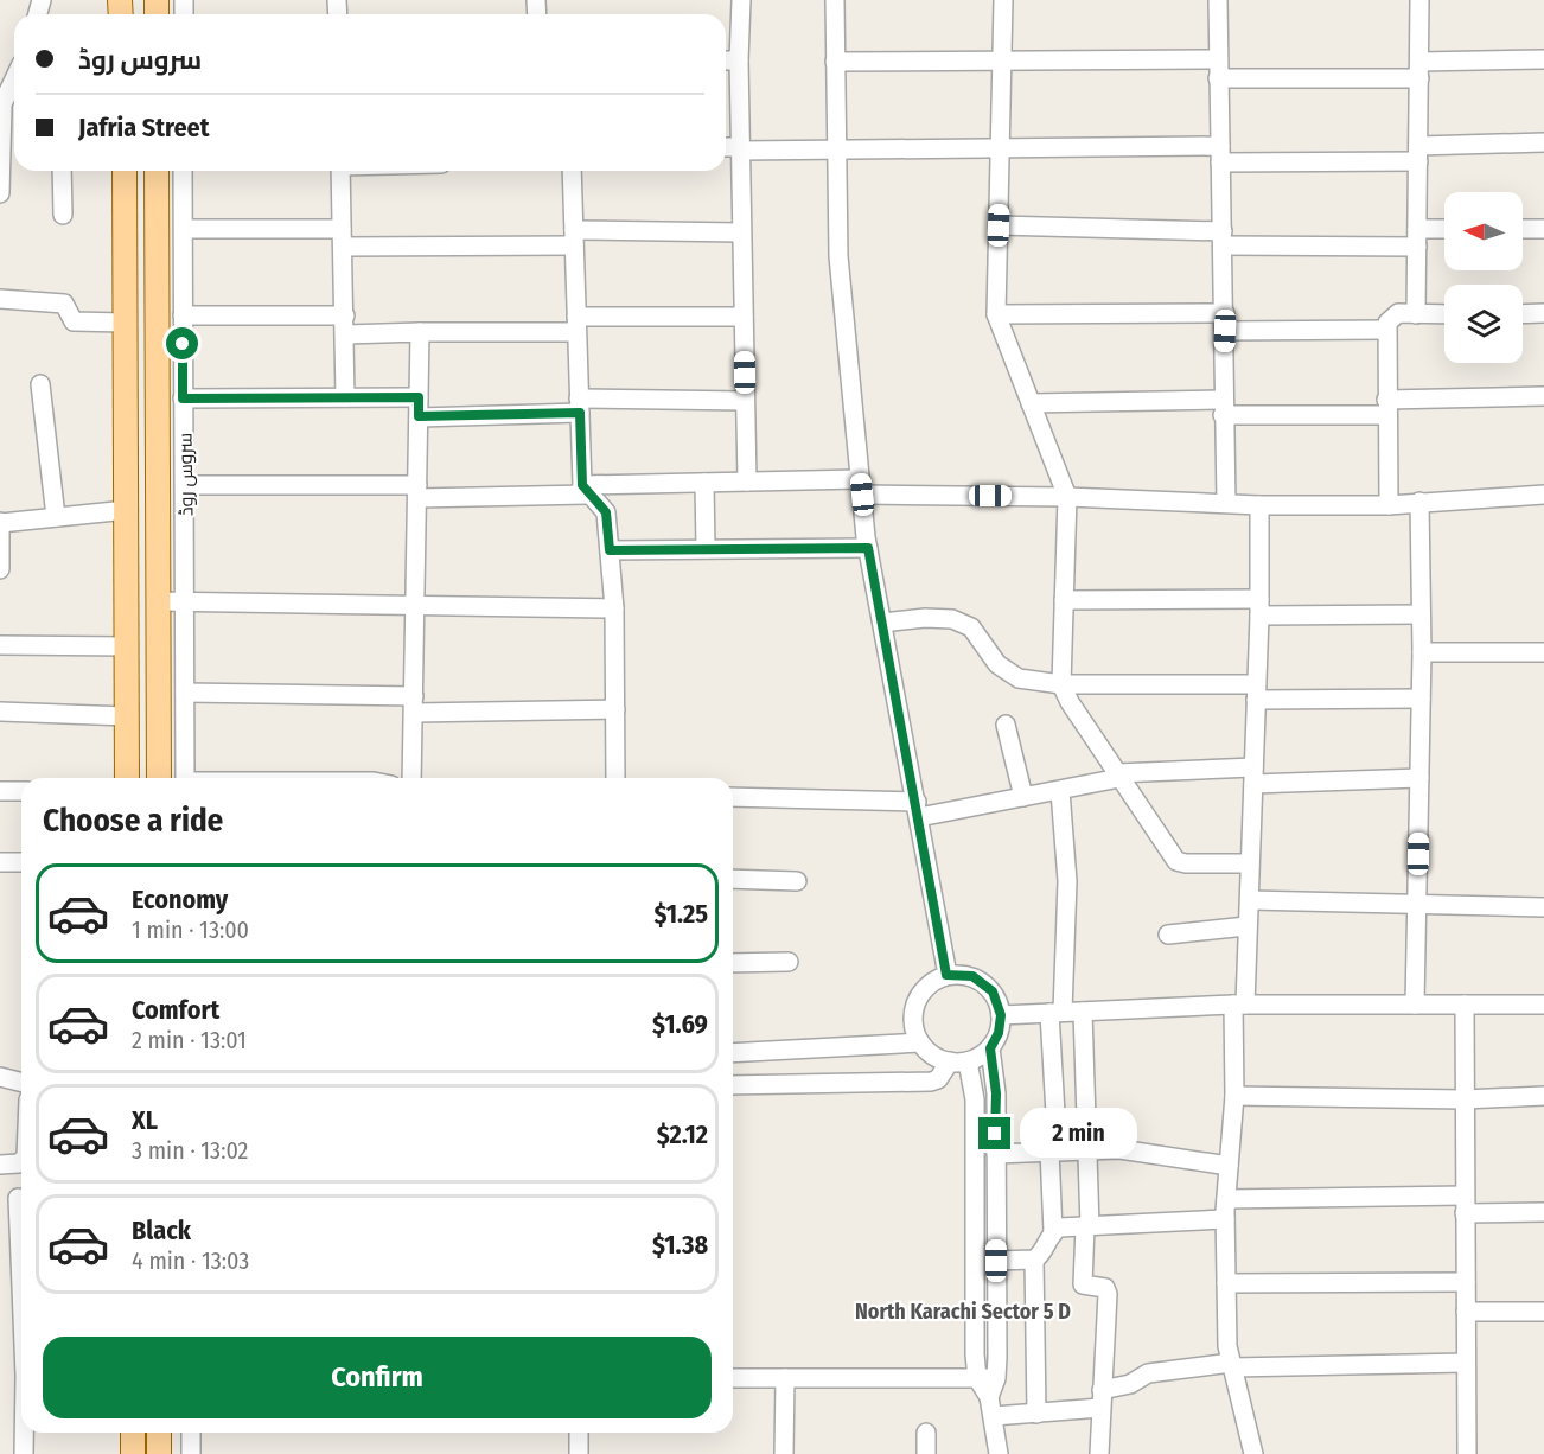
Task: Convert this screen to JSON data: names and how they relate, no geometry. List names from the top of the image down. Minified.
{"streets":{"street":["سروس روڈ"]},"districts":["North Karachi Sector 5 D"],"north":"left","page":{"banner":["سروس روڈ","Jafria Street"],"heading":"Choose a ride","list":[{"name":"Economy","note":"1 min · 13:00","value":"$1.25"},{"name":"Comfort","note":"2 min · 13:01","value":"$1.69"},{"name":"XL","note":"3 min · 13:02","value":"$2.12"},{"name":"Black","note":"4 min · 13:03","value":"$1.38"}],"bubble":"2 min","buttons":"Confirm"}}
